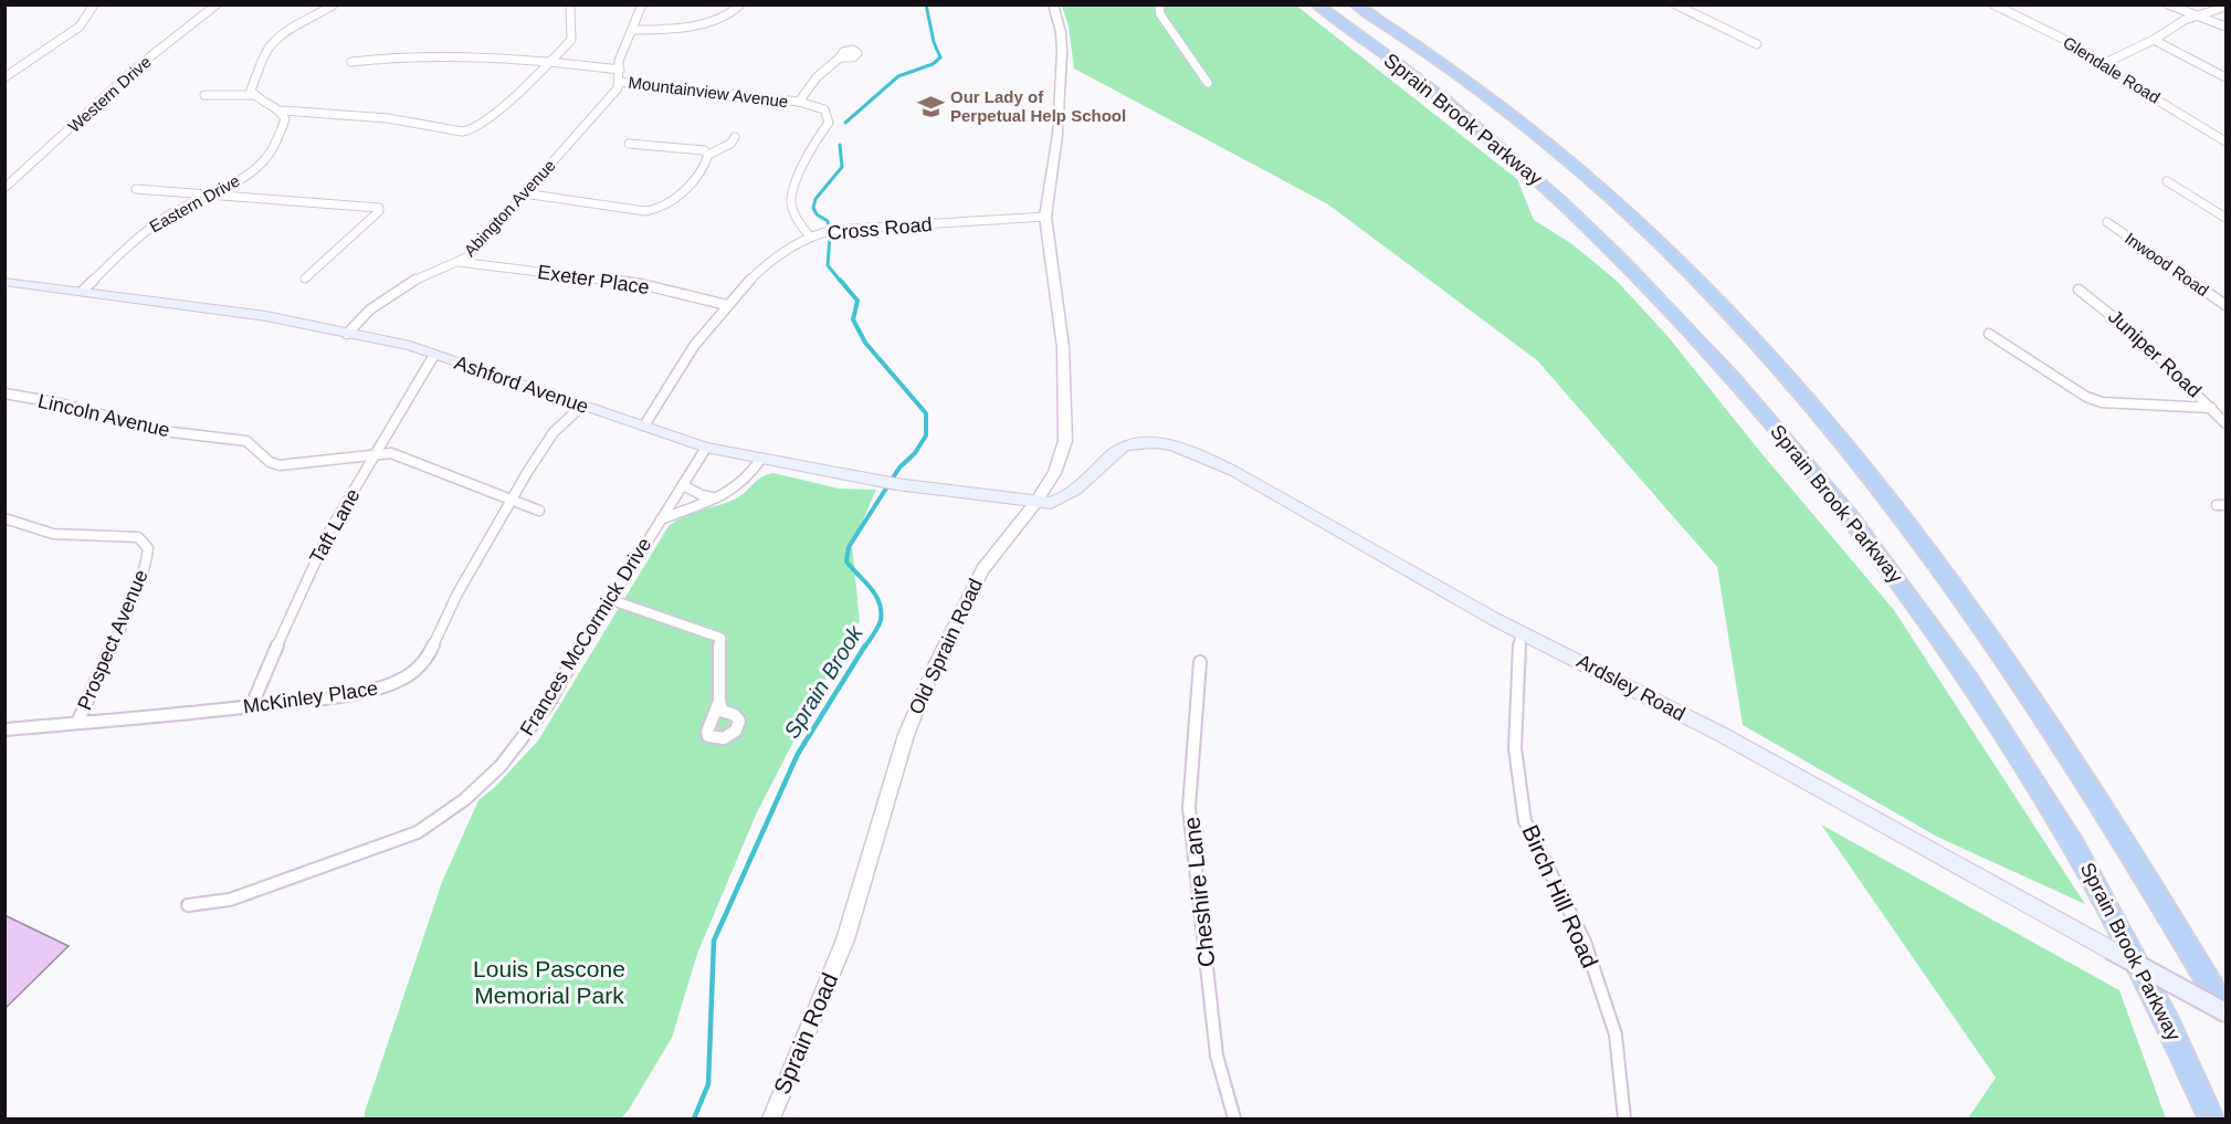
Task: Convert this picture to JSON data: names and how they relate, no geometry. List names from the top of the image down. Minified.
{"streets":{"highway":["Sprain Brook Parkway"],"main road":["Ashford Avenue","Ardsley Road"],"street":["Glendale Road","Mountainview Avenue","Western Drive","Eastern Drive","Abington Avenue","Cross Road","Inwood Road","Exeter Place","Juniper Road","Lincoln Avenue","Taft Lane","Frances McCormick Drive","Prospect Avenue","Old Sprain Road","McKinley Place","Cheshire Lane","Birch Hill Road","Sprain Road"]},"crossings":[["Mountainview Avenue","Abington Avenue"],["Sprain Brook Parkway","Ardsley Road"],["Eastern Drive","Ashford Avenue"],["Abington Avenue","Exeter Place"],["Abington Avenue","Ashford Avenue"],["Cross Road","Exeter Place"],["Cross Road","Ashford Avenue"],["Cross Road","Old Sprain Road"],["Ashford Avenue","Taft Lane"],["Ashford Avenue","Frances McCormick Drive"],["Ashford Avenue","Old Sprain Road"],["Ashford Avenue","Ardsley Road"],["Ashford Avenue","McKinley Place"],["Lincoln Avenue","Taft Lane"],["Lincoln Avenue","McKinley Place"],["Taft Lane","McKinley Place"],["Prospect Avenue","McKinley Place"],["Old Sprain Road","Ardsley Road"],["Old Sprain Road","Sprain Road"],["Ardsley Road","Birch Hill Road"]],"water":["Sprain Brook"],"parks":["Louis Pascone Memorial Park"],"places":{"school or university":["Our Lady of Perpetual Help School"]}}
